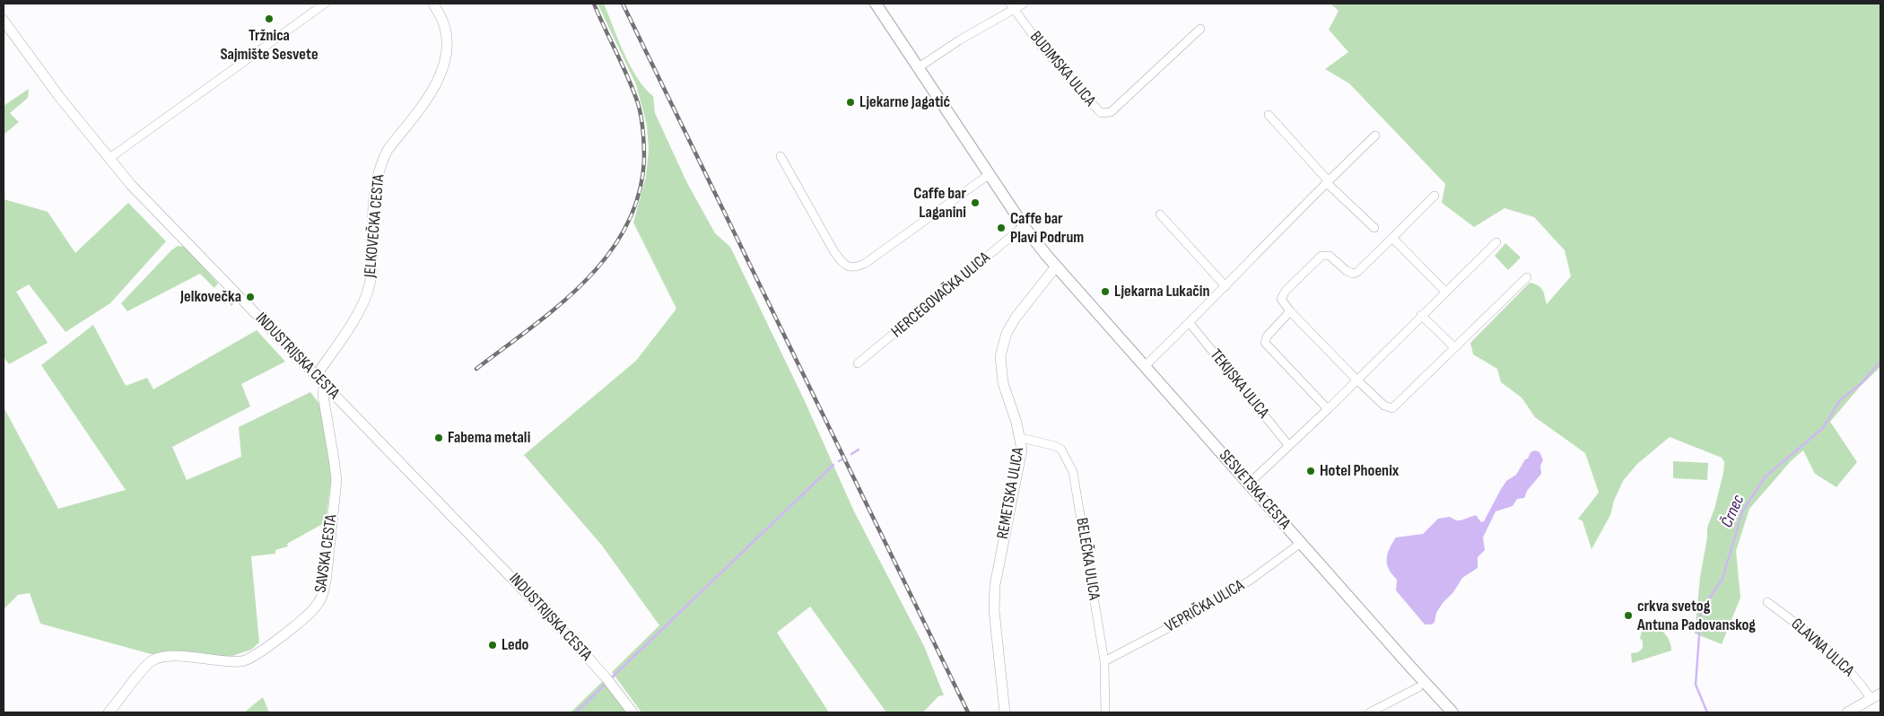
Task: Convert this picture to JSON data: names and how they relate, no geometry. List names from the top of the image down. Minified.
{"streets":{"main road":["SESVETSKA CESTA"],"street":["BUDIMSKA ULICA","JELKOVEČKA CESTA","HERCEGOVAČKA ULICA","INDUSTRIJSKA CESTA","TEKIJSKA ULICA","REMETSKA ULICA","SAVSKA CESTA","BELEČKA ULICA","VEPRIČKA ULICA","GLAVNA ULICA"]},"crossings":[["JELKOVEČKA CESTA","INDUSTRIJSKA CESTA"],["HERCEGOVAČKA ULICA","SESVETSKA CESTA"],["INDUSTRIJSKA CESTA","SAVSKA CESTA"],["SESVETSKA CESTA","REMETSKA ULICA"],["SESVETSKA CESTA","VEPRIČKA ULICA"],["REMETSKA ULICA","BELEČKA ULICA"],["BELEČKA ULICA","VEPRIČKA ULICA"]],"water":["Črnec"],"places":["Tržnica Sajmište Sesvete","Ljekarne Jagatić","Caffe bar Laganini","Caffe bar Plavi Podrum","Ljekarna Lukačin","Jelkovečka","Fabema metali","Hotel Phoenix","crkva svetog Antuna Padovanskog","Ledo"]}
